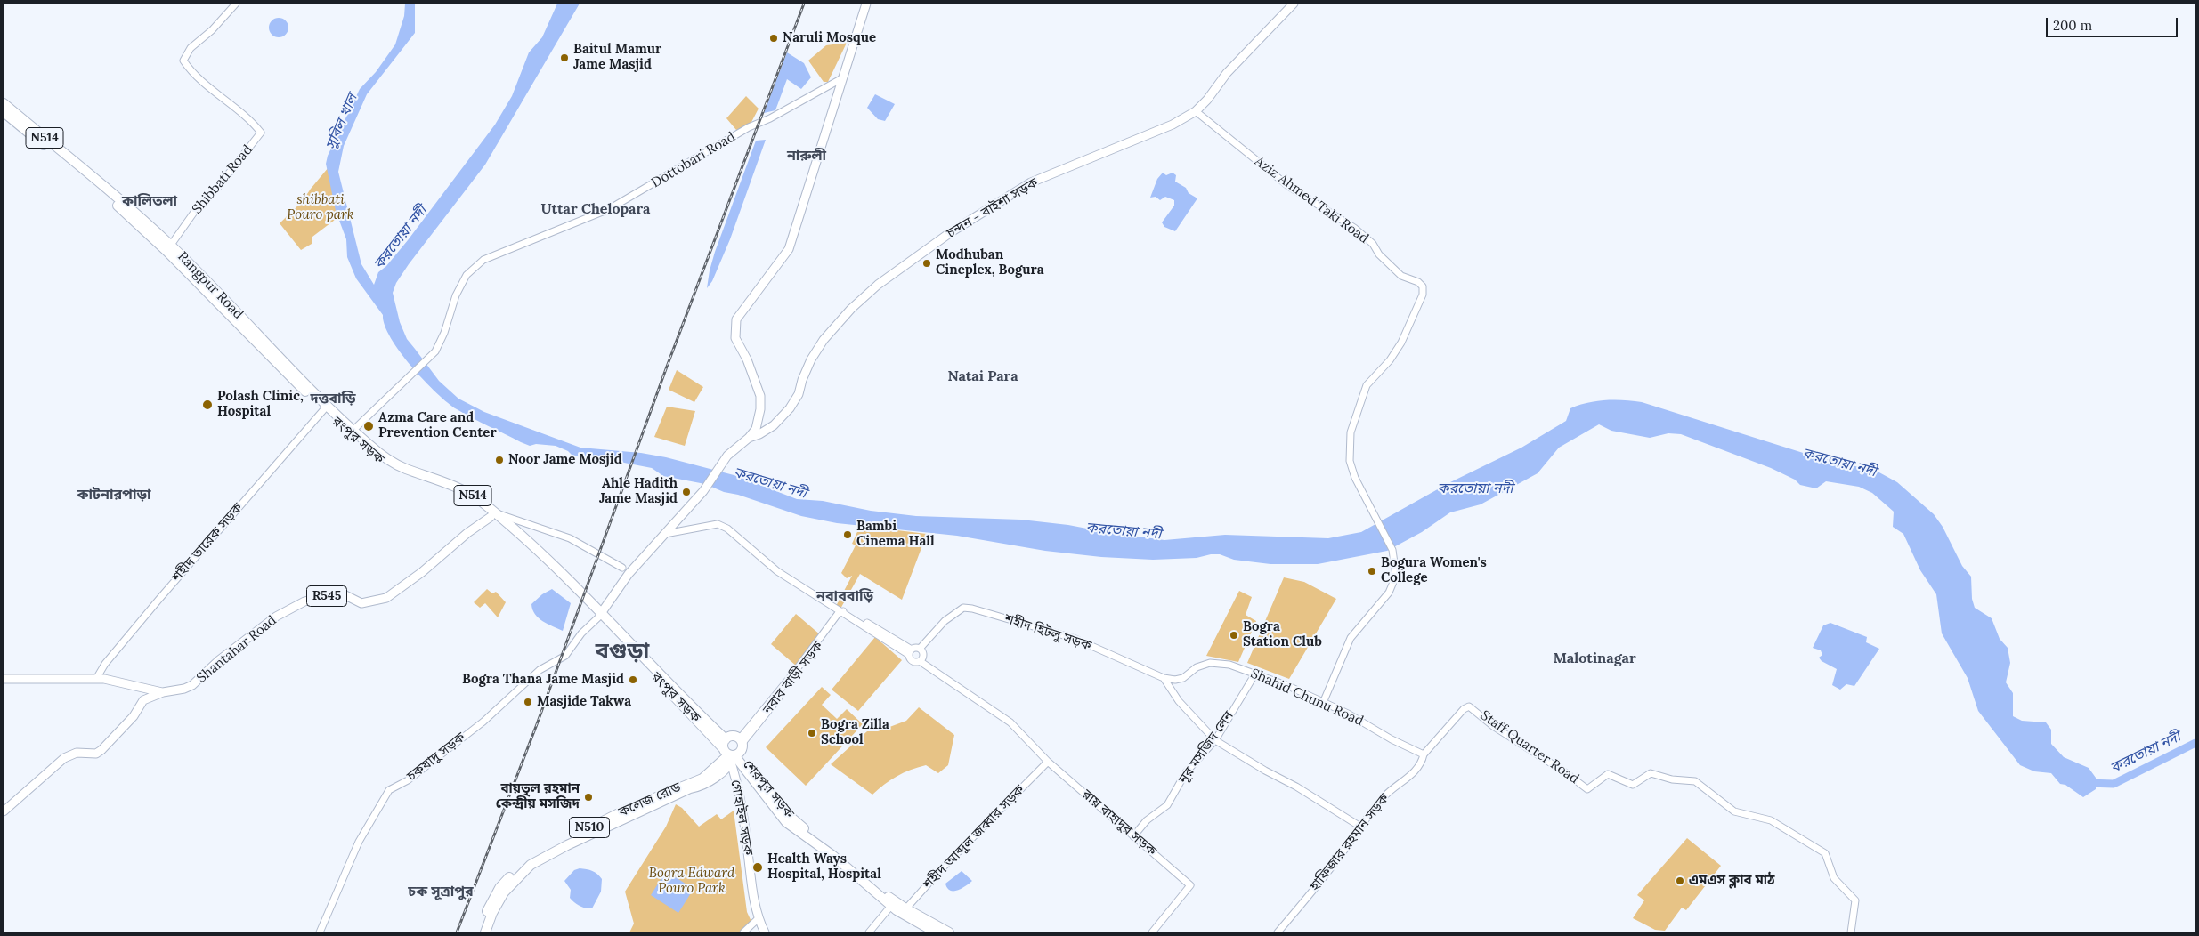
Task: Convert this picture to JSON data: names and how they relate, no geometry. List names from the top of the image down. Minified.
{"streets":{"highway":["N514","Rangpur Road","রংপুর সড়ক","শেরপুর সড়ক","কলেজ রোড","N510"],"main road":["চন্দন - বাইশা সড়ক","R545","Shantahar Road","গোহাইল সড়ক"],"street":["Dottobari Road","Shibbati Road","Aziz Ahmed Taki Road","শহীদ তারেক সড়ক","শহীদ হিটলু সড়ক","নবাব বাড়ী সড়ক","Shahid Chunu Road","নূর মসজিদ লেন","Staff Quarter Road","চকযাদু সড়ক","রায় বাহাদুর সড়ক","শহীদ আব্দুল জব্বার সড়ক","হাফিজার রহমান সড়ক"]},"crossings":[["Dottobari Road","রংপুর সড়ক"],["Shibbati Road","Rangpur Road"],["Shibbati Road","রংপুর সড়ক"],["Aziz Ahmed Taki Road","চন্দন - বাইশা সড়ক"],["Aziz Ahmed Taki Road","Shahid Chunu Road"],["Rangpur Road","রংপুর সড়ক"],["রংপুর সড়ক","শহীদ তারেক সড়ক"],["রংপুর সড়ক","Shantahar Road"],["রংপুর সড়ক","চকযাদু সড়ক"],["রংপুর সড়ক","শেরপুর সড়ক"],["রংপুর সড়ক","কলেজ রোড"],["রংপুর সড়ক","গোহাইল সড়ক"],["R545","Shantahar Road"],["শহীদ হিটলু সড়ক","Shahid Chunu Road"],["নবাব বাড়ী সড়ক","রায় বাহাদুর সড়ক"],["Shahid Chunu Road","নূর মসজিদ লেন"],["Shahid Chunu Road","Staff Quarter Road"],["Shahid Chunu Road","হাফিজার রহমান সড়ক"],["নূর মসজিদ লেন","রায় বাহাদুর সড়ক"],["Staff Quarter Road","হাফিজার রহমান সড়ক"],["শেরপুর সড়ক","কলেজ রোড"],["শেরপুর সড়ক","গোহাইল সড়ক"],["শেরপুর সড়ক","শহীদ আব্দুল জব্বার সড়ক"],["কলেজ রোড","গোহাইল সড়ক"],["রায় বাহাদুর সড়ক","শহীদ আব্দুল জব্বার সড়ক"]],"districts":["নারুলী","কালিতলা","Uttar Chelopara","Natai Para","দত্তবাড়ি","কাটনারপাড়া","নবাববাড়ি","বগুড়া","Malotinagar","চক সূত্রাপুর"],"water":["সুবিল খাল","করতোয়া নদী"],"parks":["shibbati Pouro park","Bogra Edward Pouro Park"],"places":["Naruli Mosque","Baitul Mamur Jame Masjid","Modhuban Cineplex, Bogura","Polash Clinic, Hospital","Azma Care and Prevention Center","Noor Jame Mosjid","Ahle Hadith Jame Masjid","Bambi Cinema Hall","Bogura Women's College","Bogra Station Club","Bogra Thana Jame Masjid","Masjide Takwa","Bogra Zilla School","বায়তুল রহমান কেন্দ্রীয় মসজিদ","Health Ways Hospital, Hospital","এমএস ক্লাব মাঠ"],"scale_bar":"200 m"}
